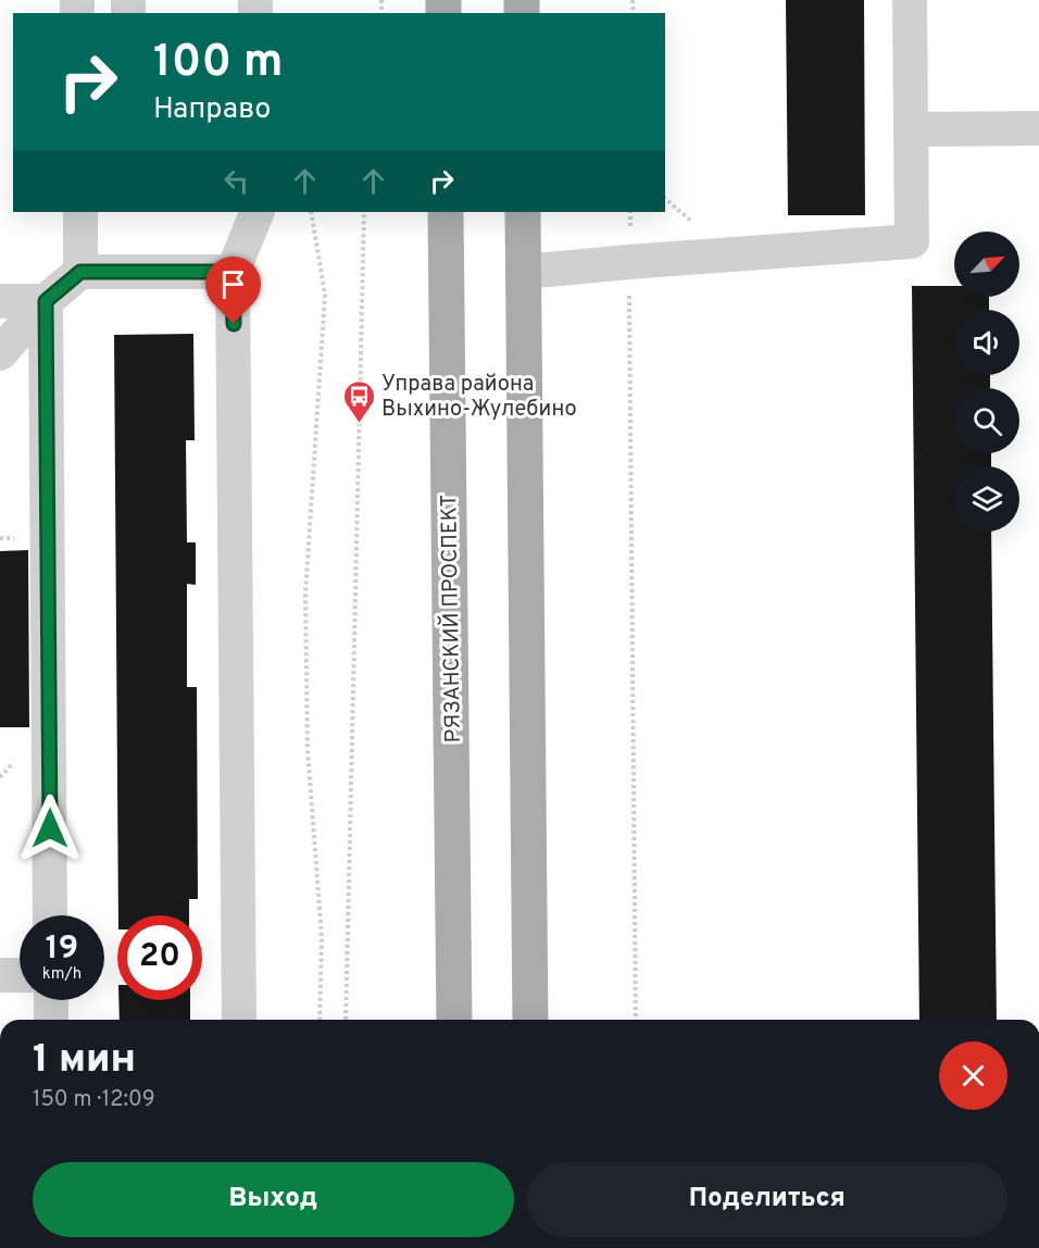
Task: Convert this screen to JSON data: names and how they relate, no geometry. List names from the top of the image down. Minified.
{"streets":{"main road":["РЯЗАНСКИЙ ПРОСПЕКТ"]},"places":{"bus stop":["Управа района Выхино-Жулебино"]},"north":"top right","page":{"turn":["100 m","Направо"],"speed":"19 km/h","limit":"20","heading":["1 мин","150 m · 12:09"],"buttons":["Выход","Поделиться"]}}
